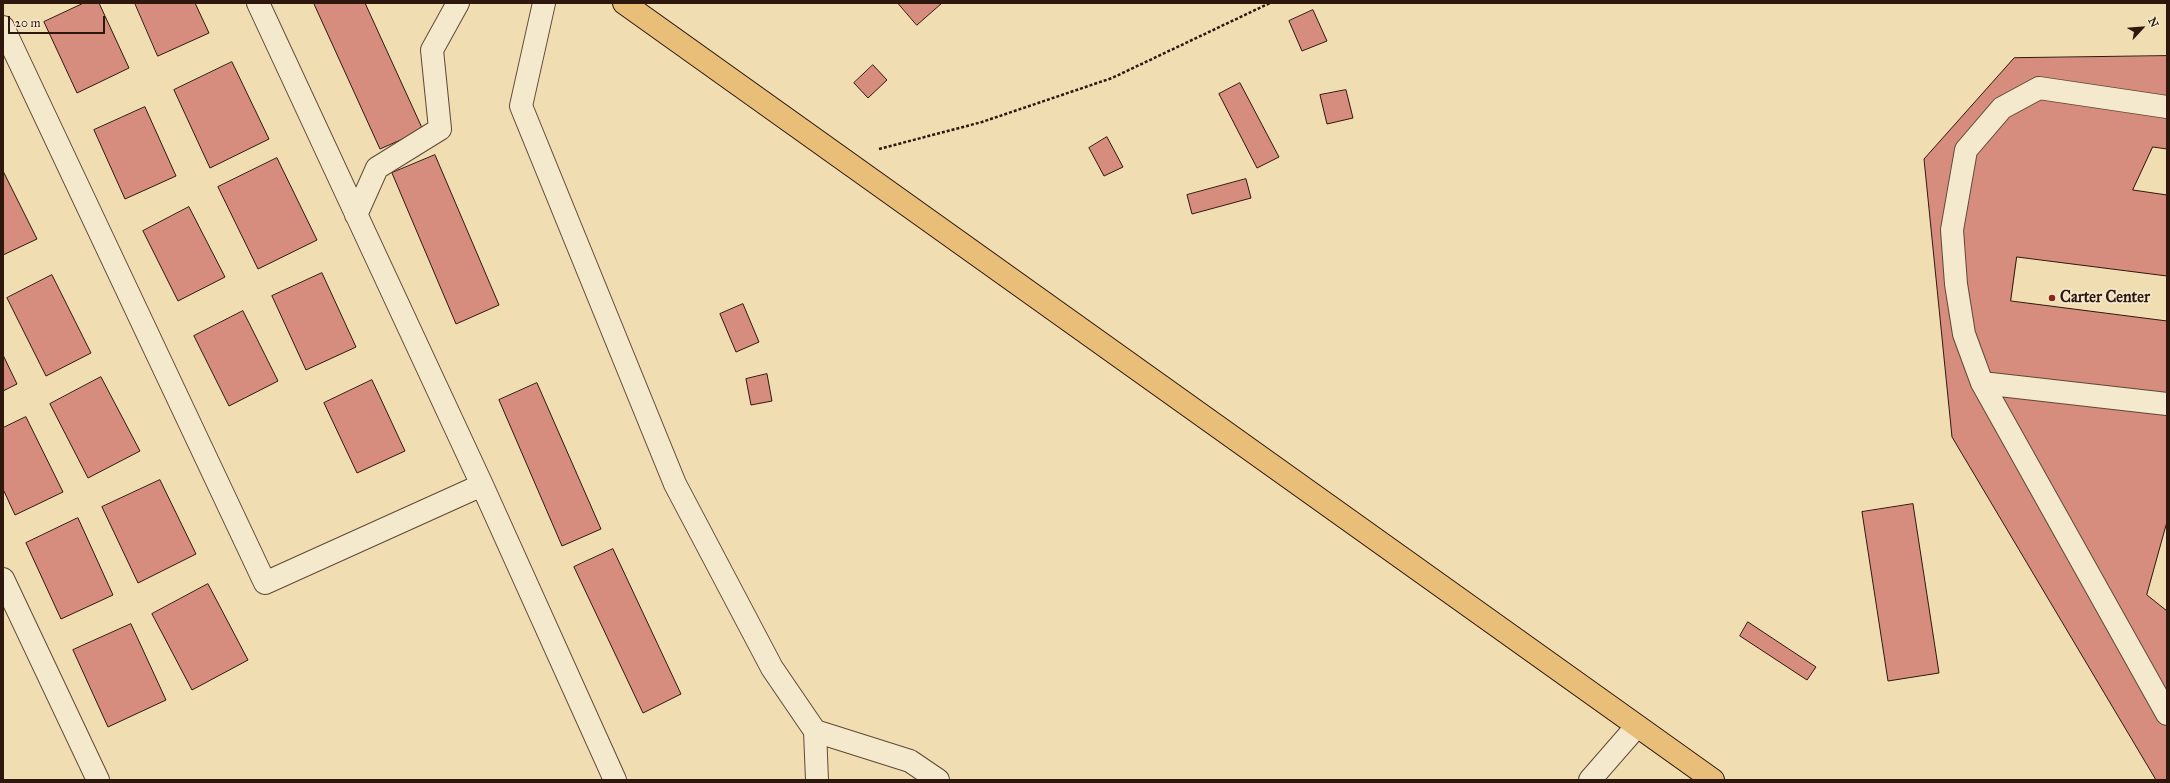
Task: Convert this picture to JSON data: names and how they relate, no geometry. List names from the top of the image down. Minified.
{"places":["Carter Center"],"scale_bar":"20 m","north":"top right"}
